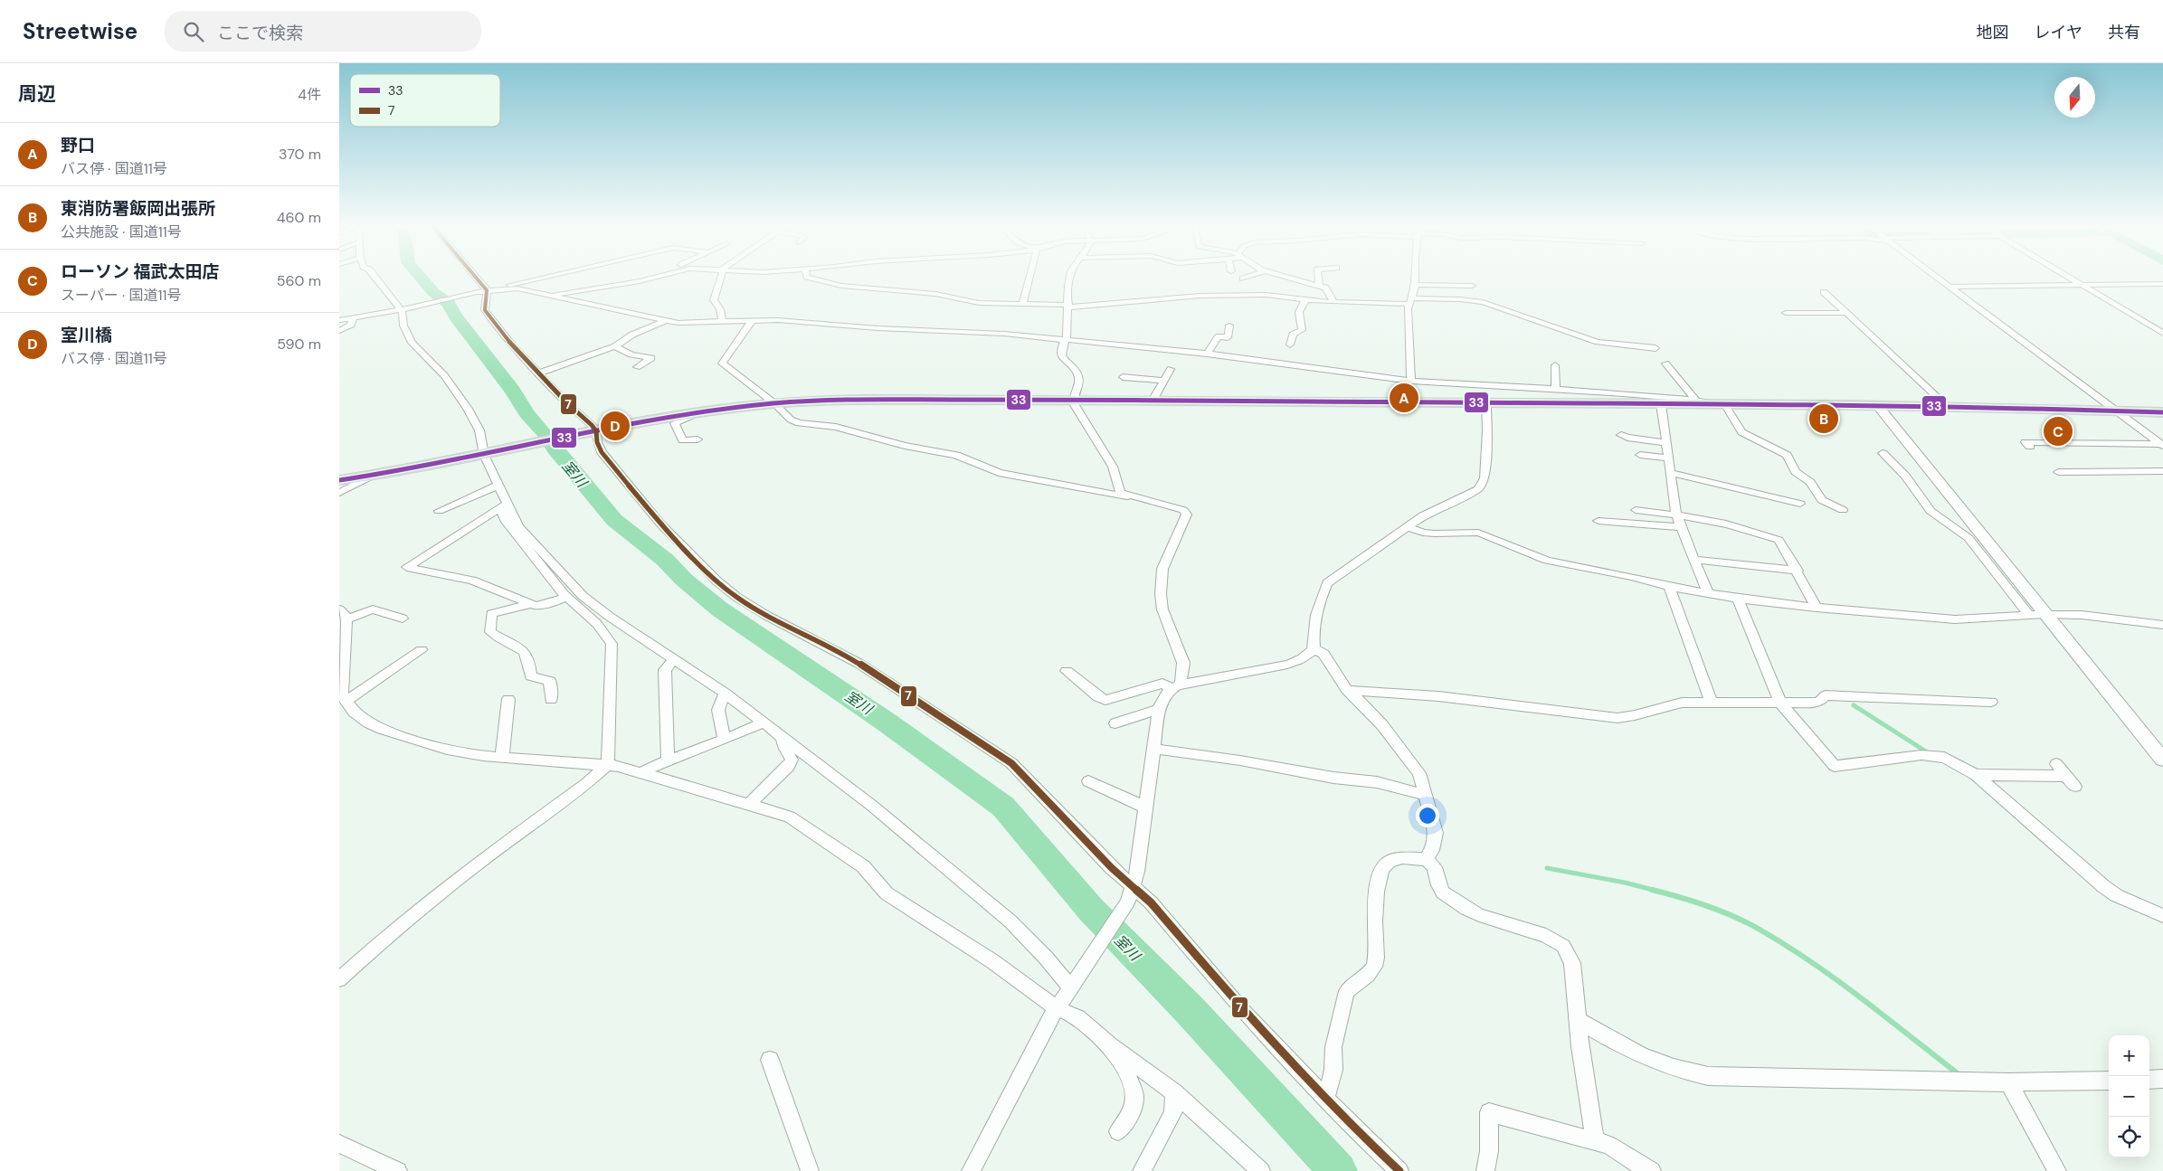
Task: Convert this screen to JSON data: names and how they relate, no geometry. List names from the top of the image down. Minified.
{"water":["室川"],"lines":["transit line 7","transit line 33"],"legend":["33","7"],"north":"bottom","page":{"header":"Streetwise","search":"ここで検索","nav":["地図","レイヤ","共有"],"heading":["周辺","4件"],"list":[{"mark":"A","name":"野口","note":"バス停 · 国道11号","value":"370 m"},{"mark":"B","name":"東消防署飯岡出張所","note":"公共施設 · 国道11号","value":"460 m"},{"mark":"C","name":"ローソン 福武太田店","note":"スーパー · 国道11号","value":"560 m"},{"mark":"D","name":"室川橋","note":"バス停 · 国道11号","value":"590 m"}],"pins":["A","B","D","C"],"map_buttons":["+","−"]}}
